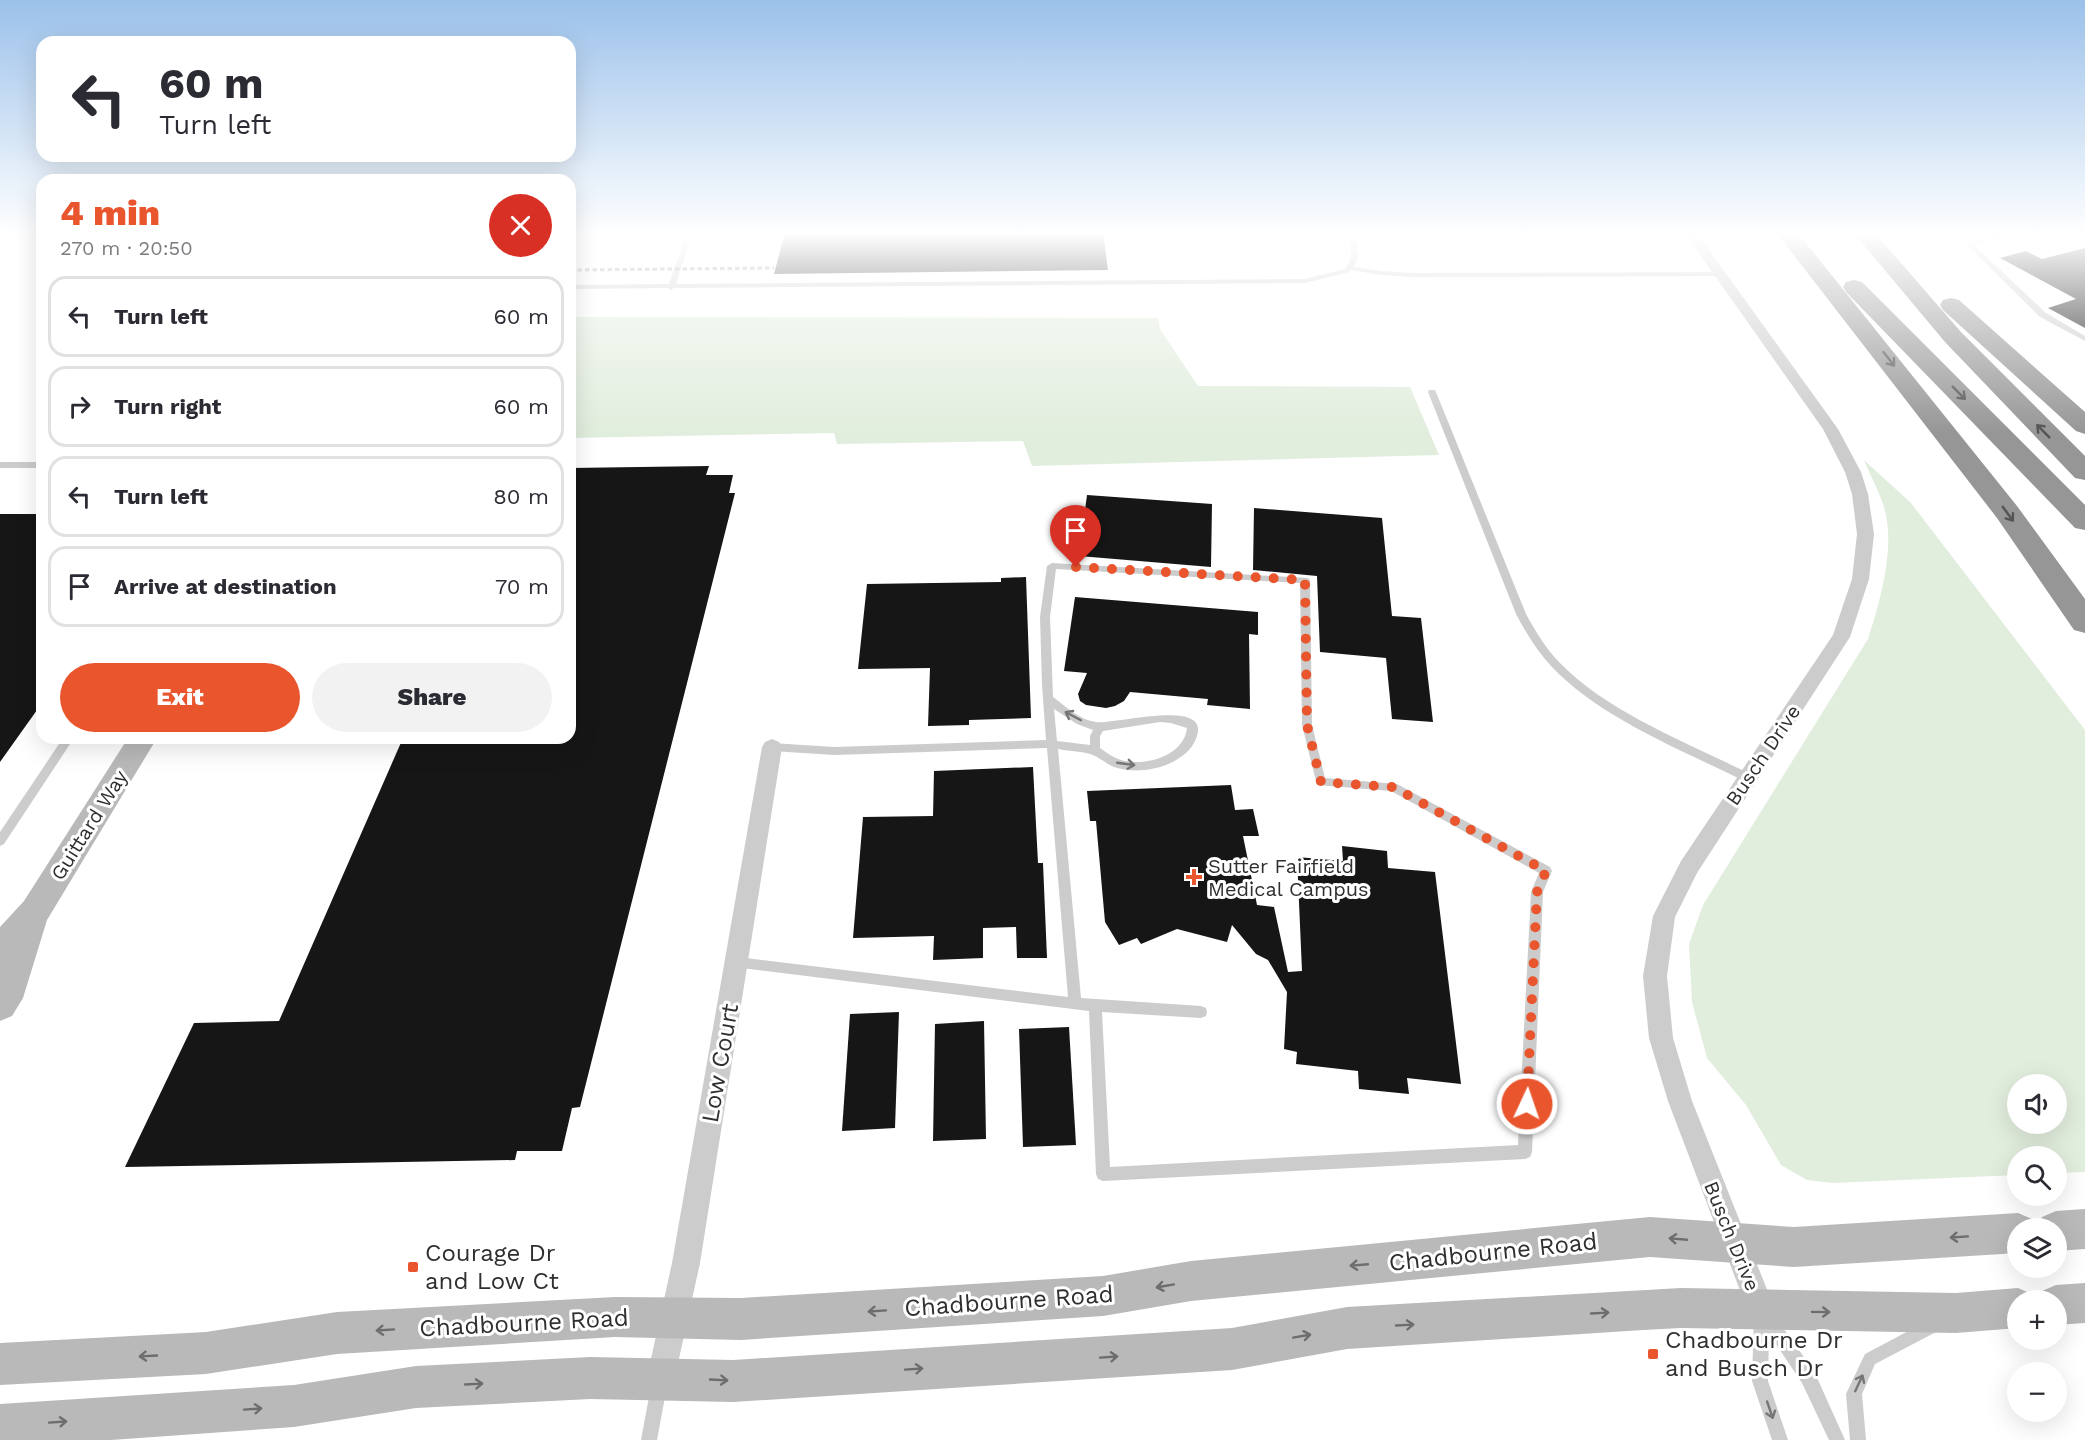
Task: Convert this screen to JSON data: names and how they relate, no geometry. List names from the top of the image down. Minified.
{"streets":{"main road":["Guittard Way","Chadbourne Road"],"street":["Busch Drive","Low Court"]},"crossings":[["Busch Drive","Chadbourne Road"],["Low Court","Chadbourne Road"]],"places":{"health":["Sutter Fairfield Medical Campus"],"transit":["Courage Dr and Low Ct","Chadbourne Dr and Busch Dr"]},"page":{"turn":["60 m","Turn left"],"heading":["4 min","270 m · 20:50"],"list":[{"name":"Turn left","value":"60 m"},{"name":"Turn right","value":"60 m"},{"name":"Turn left","value":"80 m"},{"name":"Arrive at destination","value":"70 m"}],"buttons":["Exit","Share"],"map_buttons":["+","−"]}}
